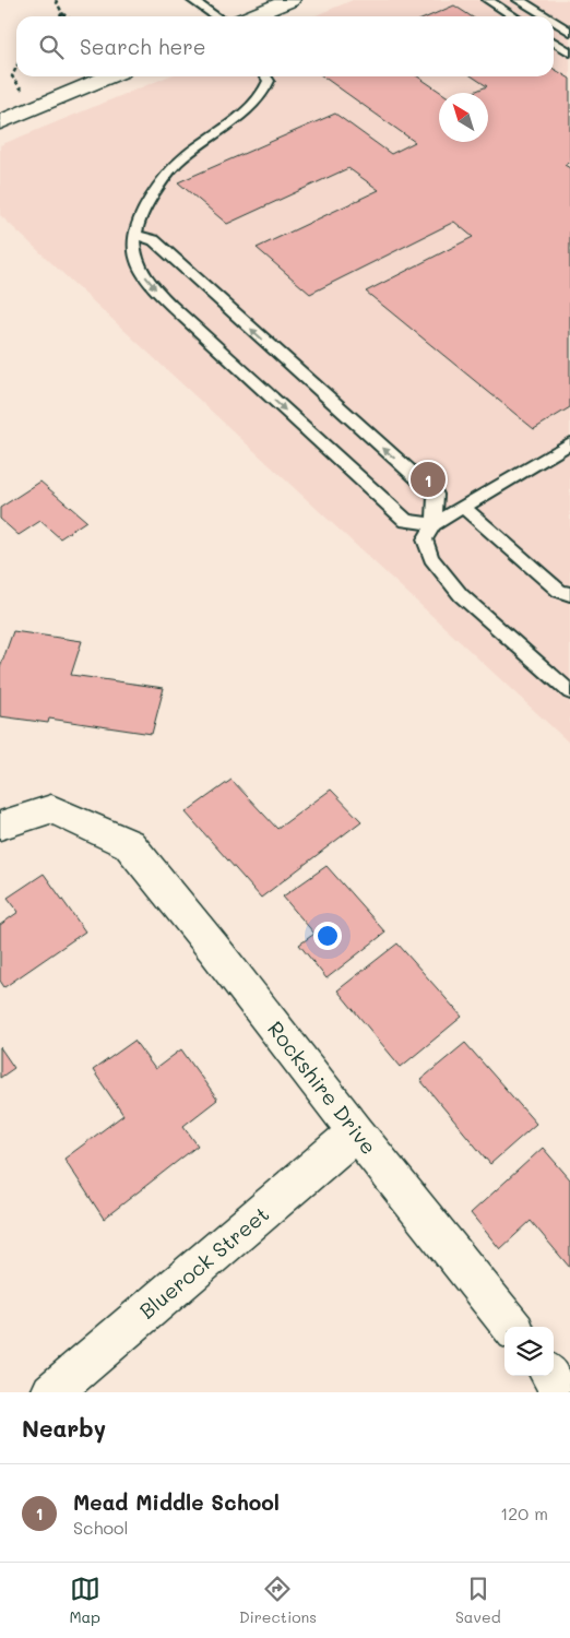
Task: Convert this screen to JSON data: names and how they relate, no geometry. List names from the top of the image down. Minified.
{"streets":{"street":["Rockshire Drive","Bluerock Street"]},"crossings":[["Rockshire Drive","Bluerock Street"]],"north":"top left","page":{"search":"Search here","pins":"1","heading":"Nearby","list":[{"mark":"1","name":"Mead Middle School","note":"School","value":"120 m"}],"nav":["Map","Directions","Saved"]}}
